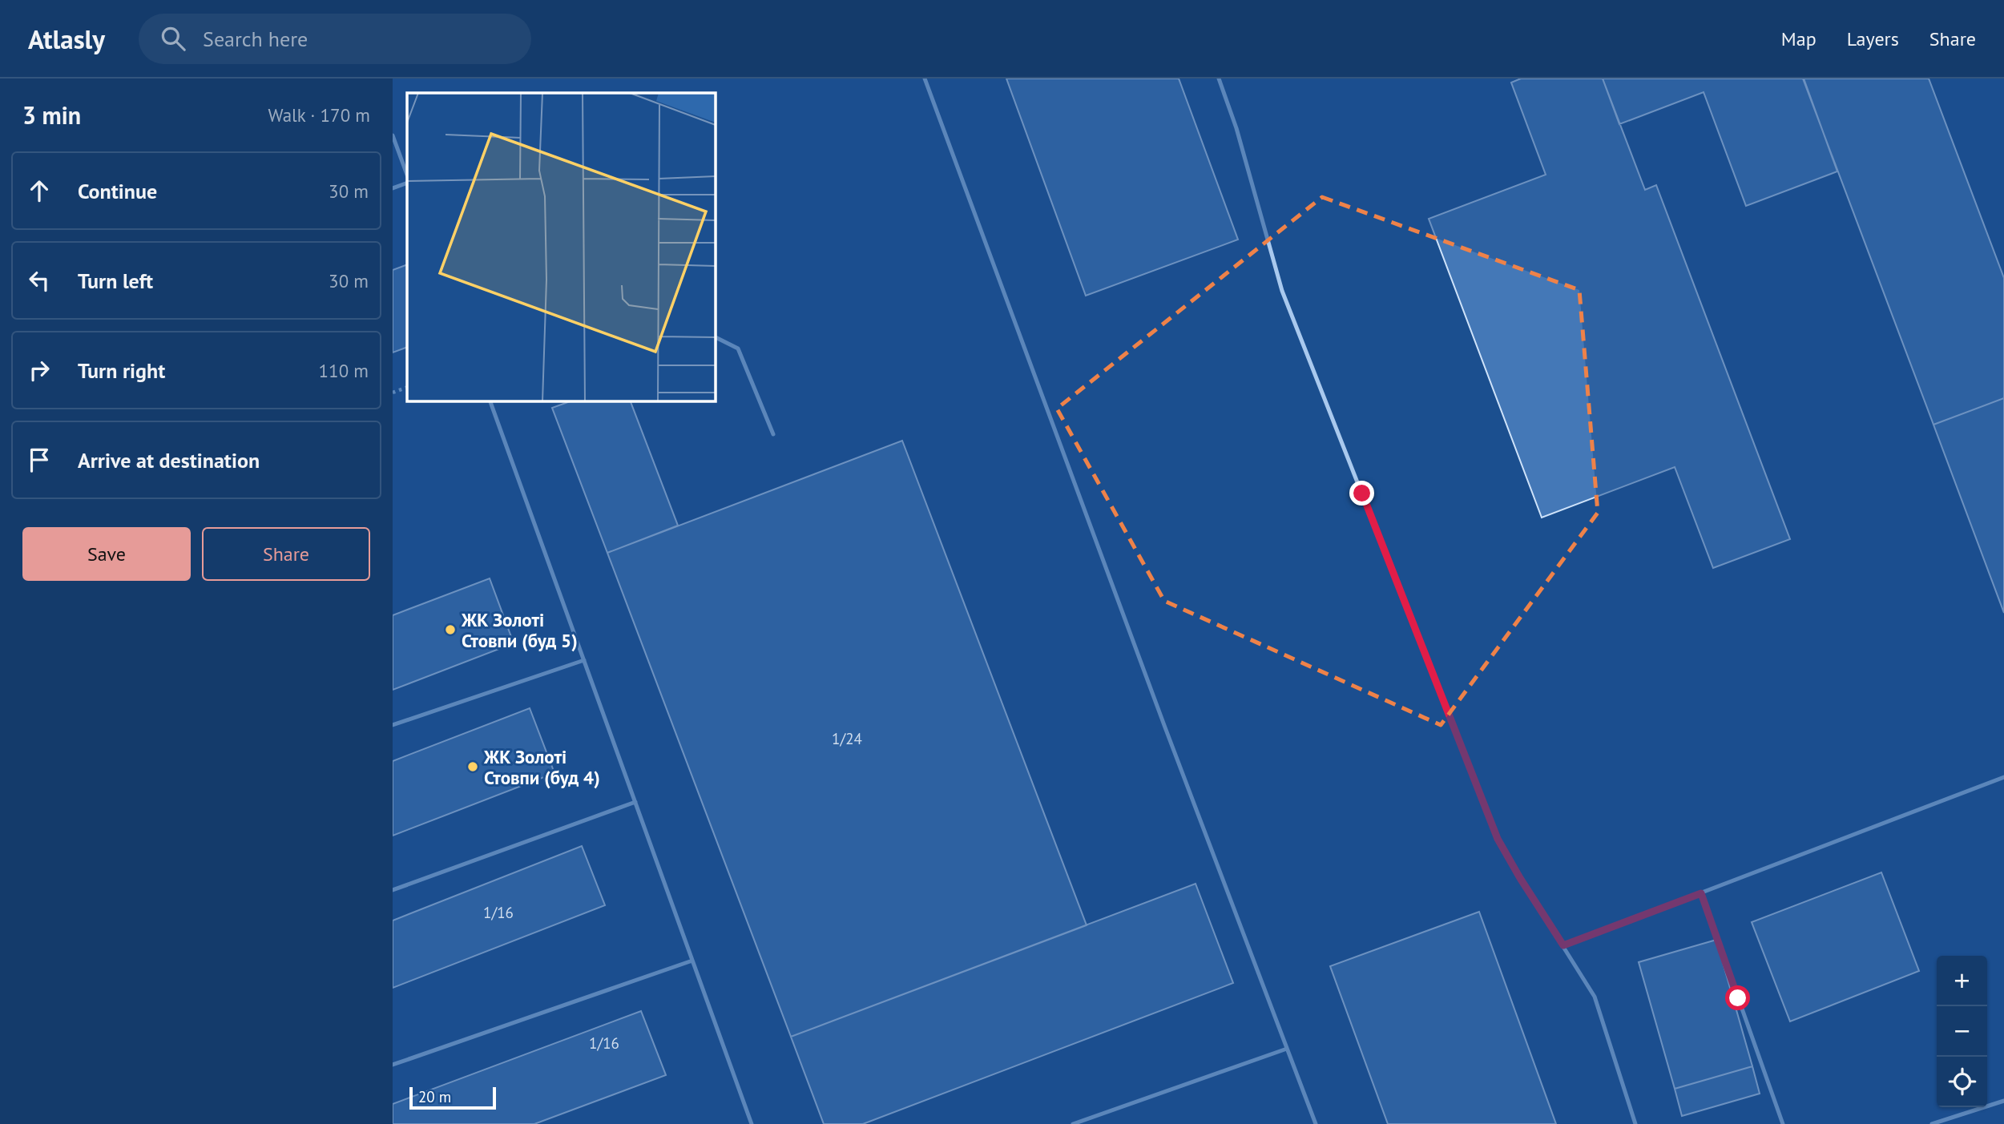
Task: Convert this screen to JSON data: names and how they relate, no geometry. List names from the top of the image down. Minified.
{"places":["ЖК Золоті Стовпи (буд 5)","ЖК Золоті Стовпи (буд 4)"],"house_numbers":["1/24","1/16","1/16"],"scale_bar":"20 m","page":{"header":"Atlasly","search":"Search here","nav":["Map","Layers","Share"],"heading":["3 min","Walk · 170 m"],"list":[["Continue","30 m"],["Turn left","30 m"],["Turn right","110 m"],"Arrive at destination"],"buttons":["Save","Share"],"map_buttons":["+","−"],"scale":"20 m"}}
